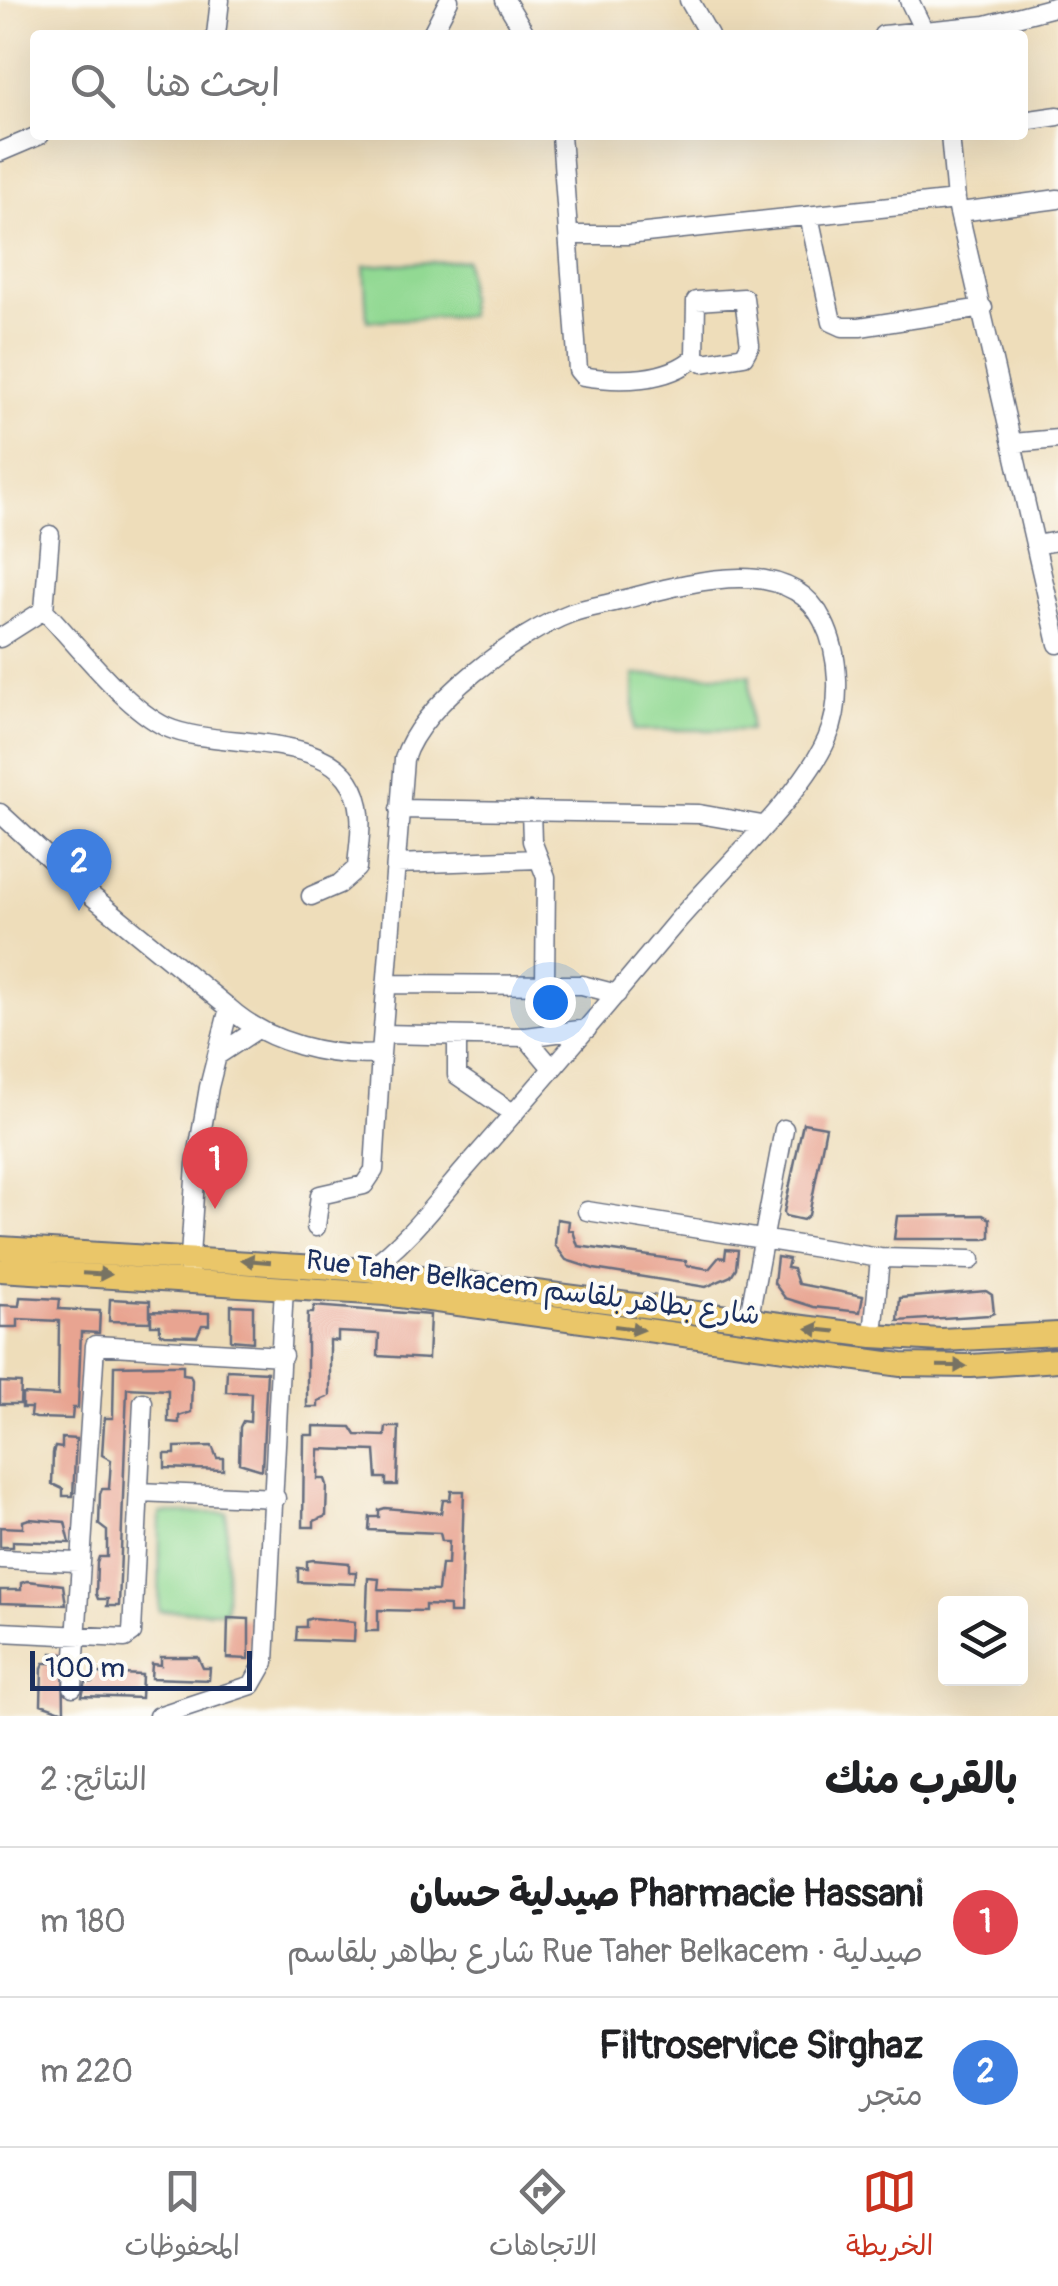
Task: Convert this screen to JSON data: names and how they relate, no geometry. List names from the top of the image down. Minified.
{"streets":{"main road":["Rue Taher Belkacem شارع بطاهر بلقاسم"]},"scale_bar":"100 m","page":{"search":"ابحث هنا","pins":["2","1"],"scale":"100 m","heading":["بالقرب منك","النتائج: 2"],"list":[{"mark":"1","name":"Pharmacie Hassani صيدلية حسان","note":"صيدلية · Rue Taher Belkacem شارع بطاهر بلقاسم","value":"180 m"},{"mark":"2","name":"Filtroservice Sirghaz","note":"متجر","value":"220 m"}],"nav":["الخريطة","الاتجاهات","المحفوظات"]}}
